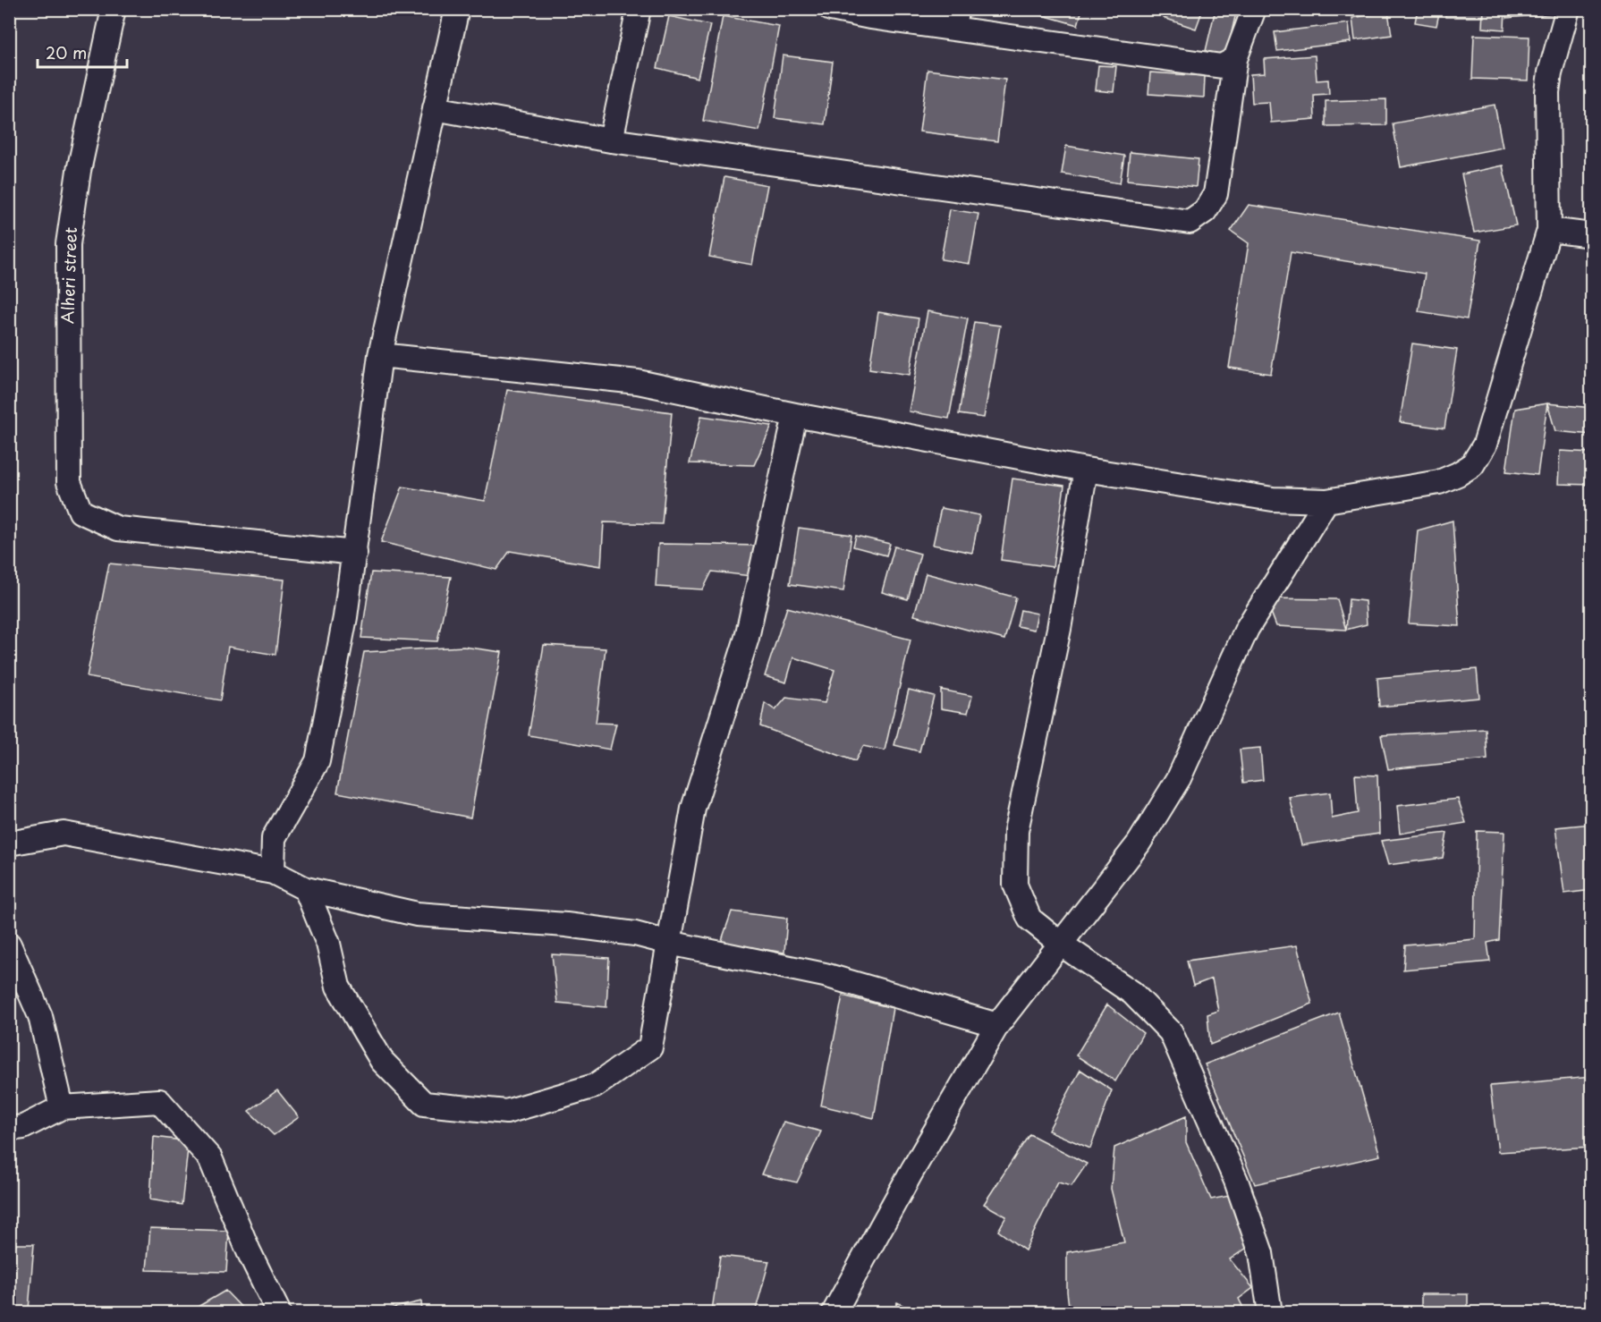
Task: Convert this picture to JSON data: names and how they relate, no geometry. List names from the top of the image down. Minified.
{"streets":{"street":["Alheri street"]},"scale_bar":"20 m"}
